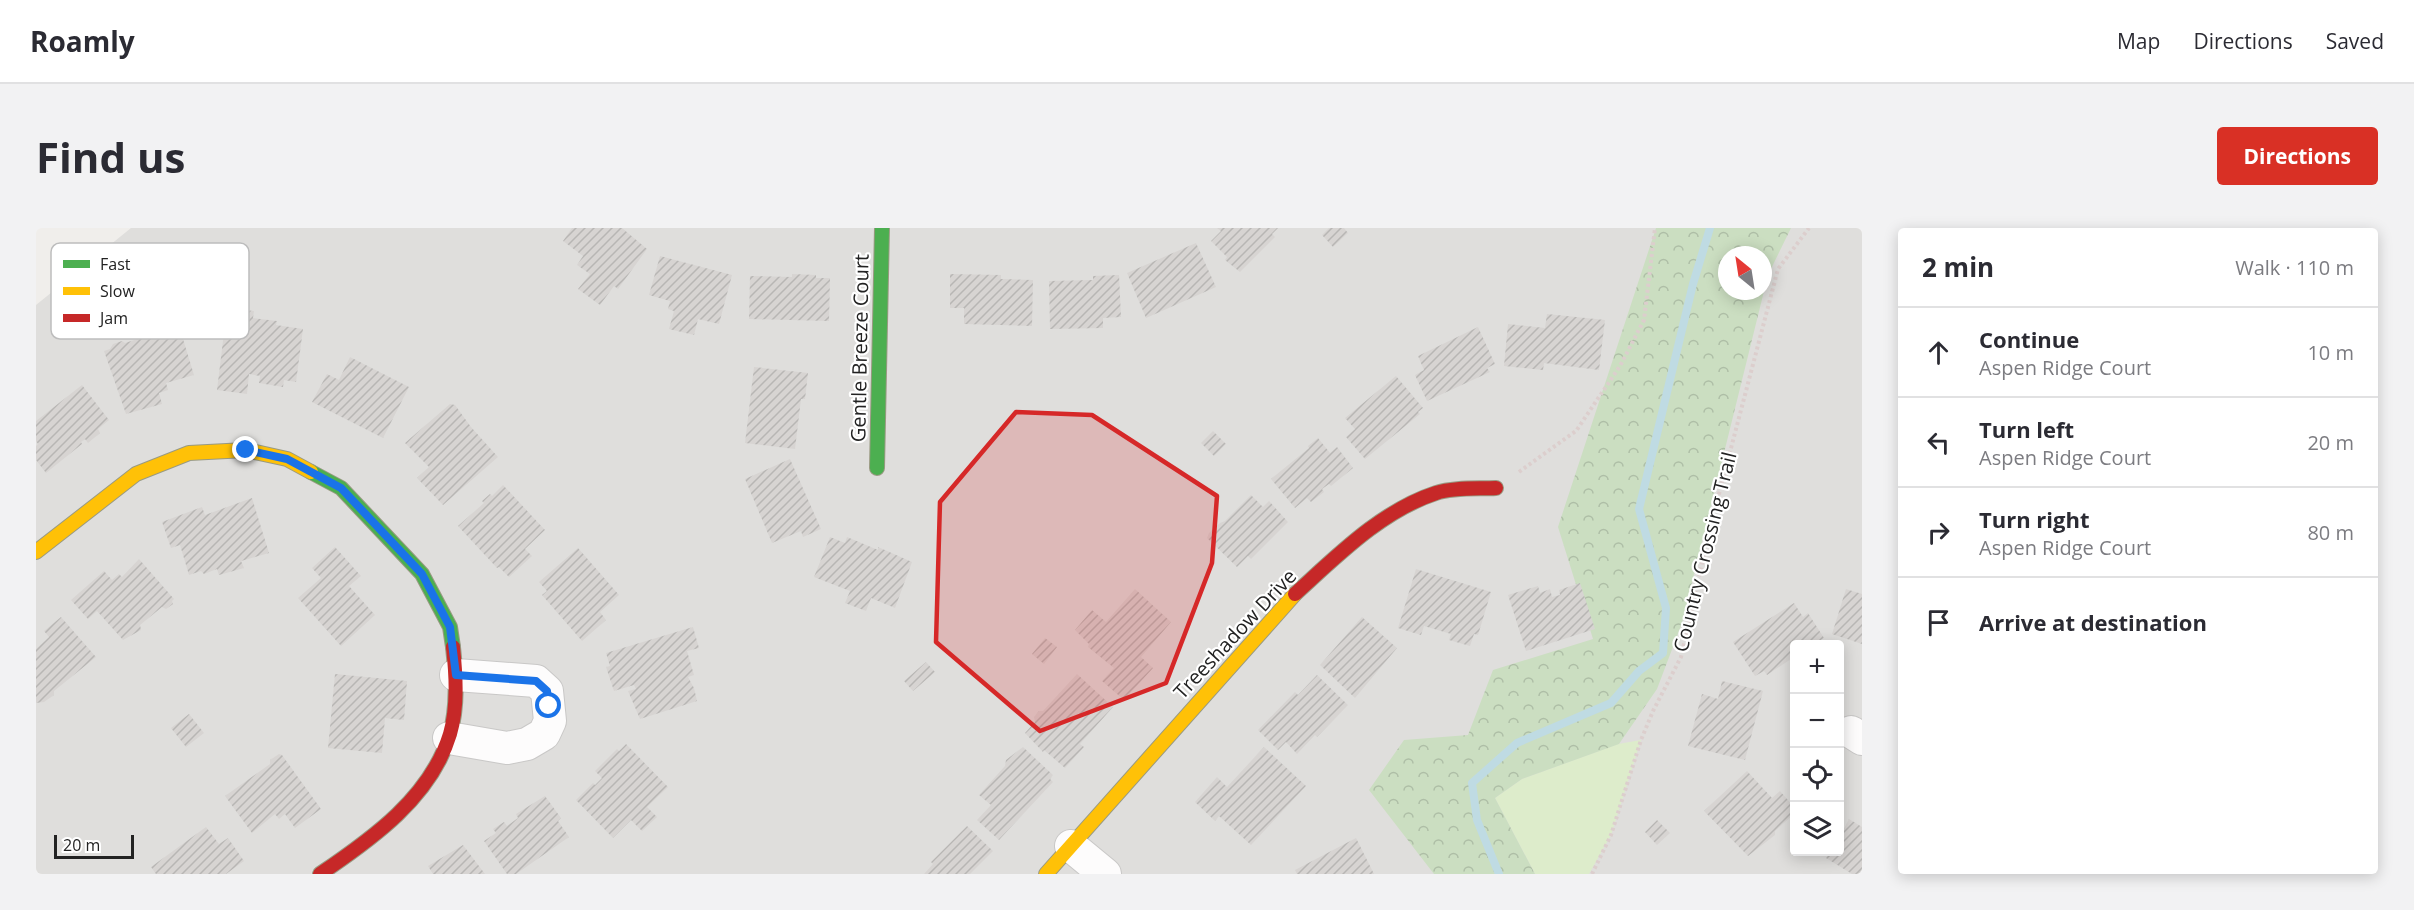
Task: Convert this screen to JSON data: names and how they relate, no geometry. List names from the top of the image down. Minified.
{"streets":{"street":["Gentle Breeze Court","Treeshadow Drive"],"path":["Country Crossing Trail"]},"legend":["Fast","Slow","Jam"],"scale_bar":"20 m","north":"top left","page":{"header":"Roamly","nav":["Map","Directions","Saved"],"buttons":"Directions","title":"Find us","heading":["2 min","Walk · 110 m"],"list":[["Continue","Aspen Ridge Court","10 m"],["Turn left","Aspen Ridge Court","20 m"],["Turn right","Aspen Ridge Court","80 m"],"Arrive at destination"],"map_buttons":["+","−"],"scale":"20 m"}}
